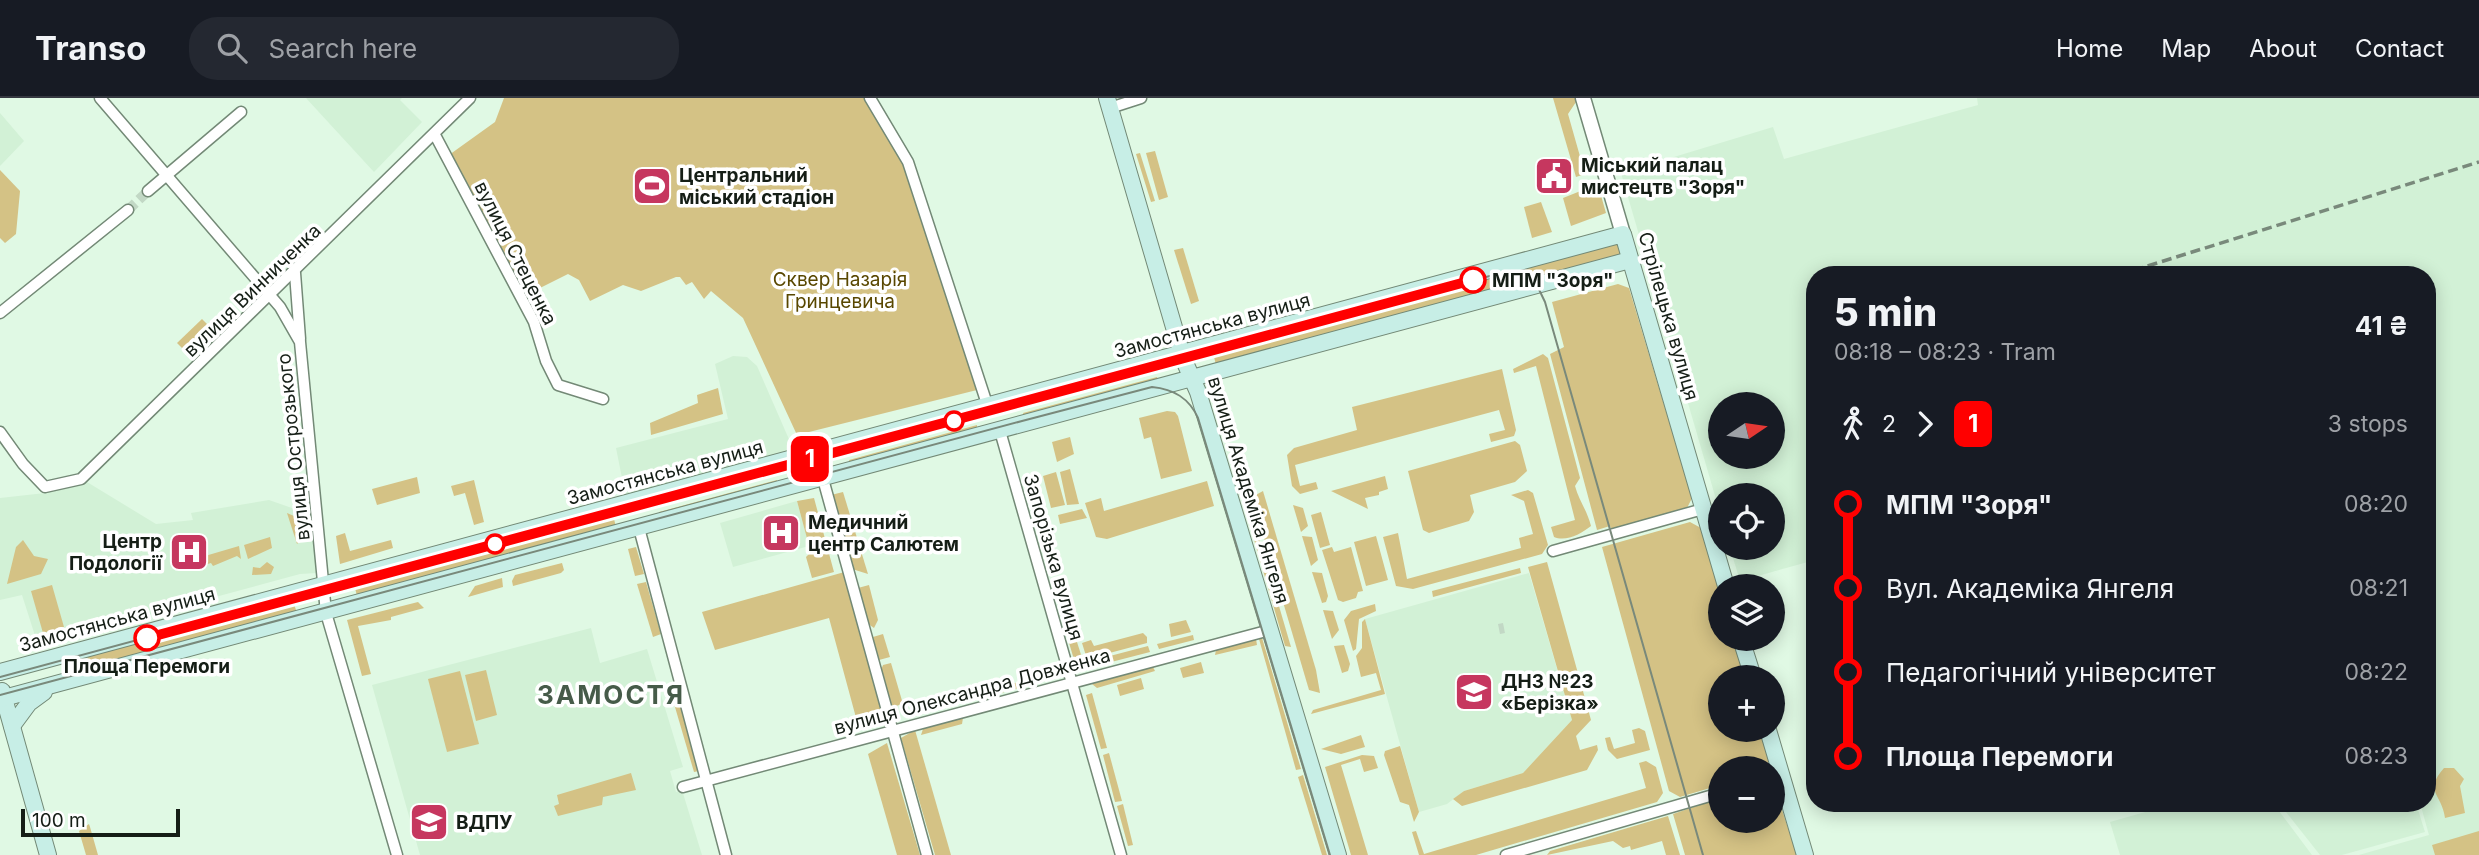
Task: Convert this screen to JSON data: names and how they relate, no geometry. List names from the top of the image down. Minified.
{"streets":{"main road":["Стрілецька вулиця","Замостянська вулиця","вулиця Академіка Янгеля"],"street":["вулиця Стеценка","вулиця Винниченка","вулиця Острозького","Запорізька вулиця","вулиця Олександра Довженка"]},"crossings":[["вулиця Стеценка","вулиця Винниченка"],["вулиця Винниченка","вулиця Острозького"],["Стрілецька вулиця","Замостянська вулиця"],["Замостянська вулиця","вулиця Острозького"],["Замостянська вулиця","вулиця Академіка Янгеля"],["вулиця Академіка Янгеля","вулиця Олександра Довженка"],["Запорізька вулиця","вулиця Олександра Довженка"]],"districts":["ЗАМОСТЯ"],"parks":["Сквер Назарія Гринцевича"],"places":{"public building":["Міський палац мистецтв \"Зоря\""],"sports":["Центральний міський стадіон"],"other":["МПМ \"Зоря\"","Площа Перемоги"],"hospital":["Медичний центр Салютем","Центр Подології"],"school or university":["ДНЗ №23 «Берізка»","ВДПУ"]},"lines":["tram line 1"],"scale_bar":"100 m","north":"right","page":{"header":"Transo","search":"Search here","nav":["Home","Map","About","Contact"],"on_map":"1","heading":["5 min","08:18 – 08:23 · Tram","41 ₴"],"legs":["2","1","3 stops"],"map_buttons":["+","−"],"list":[{"name":"МПМ \"Зоря\"","value":"08:20"},{"name":"Вул. Академіка Янгеля","value":"08:21"},{"name":"Педагогічний університет","value":"08:22"},{"name":"Площа Перемоги","value":"08:23"}],"scale":"100 m"}}
